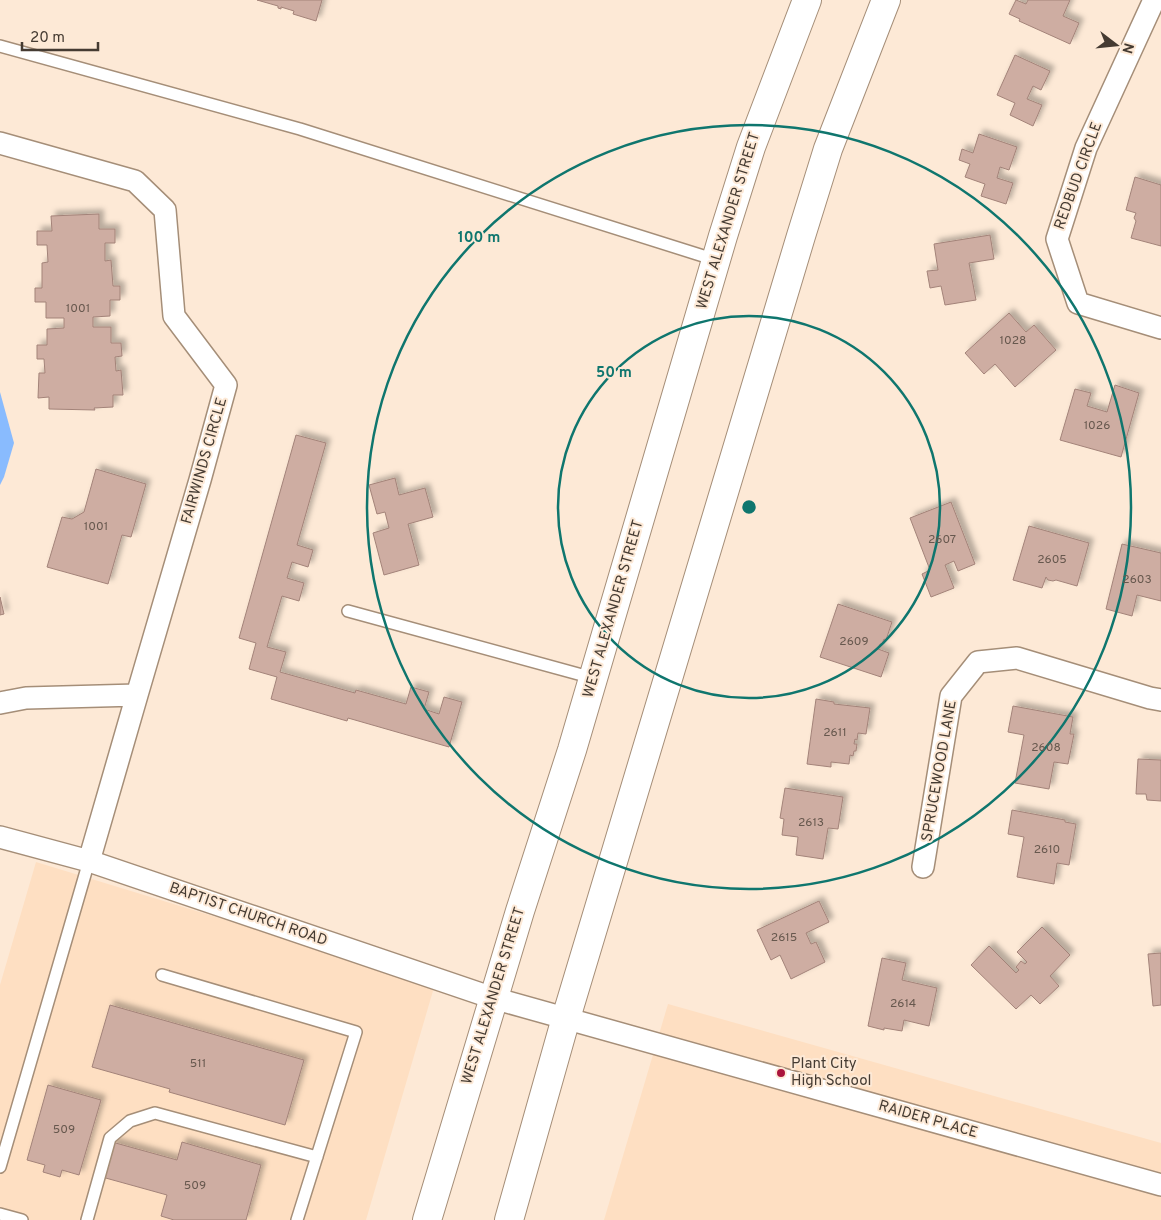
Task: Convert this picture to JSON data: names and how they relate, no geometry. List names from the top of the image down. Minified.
{"streets":{"main road":["WEST ALEXANDER STREET"],"street":["REDBUD CIRCLE","FAIRWINDS CIRCLE","SPRUCEWOOD LANE","BAPTIST CHURCH ROAD","RAIDER PLACE"]},"crossings":[["WEST ALEXANDER STREET","BAPTIST CHURCH ROAD"],["WEST ALEXANDER STREET","RAIDER PLACE"],["FAIRWINDS CIRCLE","BAPTIST CHURCH ROAD"],["BAPTIST CHURCH ROAD","RAIDER PLACE"]],"places":["Plant City High School"],"house_numbers":["1001","1028","1026","1001","2607","2605","2603","2609","2611","2608","2613","2610","2615","2614","511","509","509"],"scale_bar":"20 m","north":"right","rings":["100 m","50 m"]}
